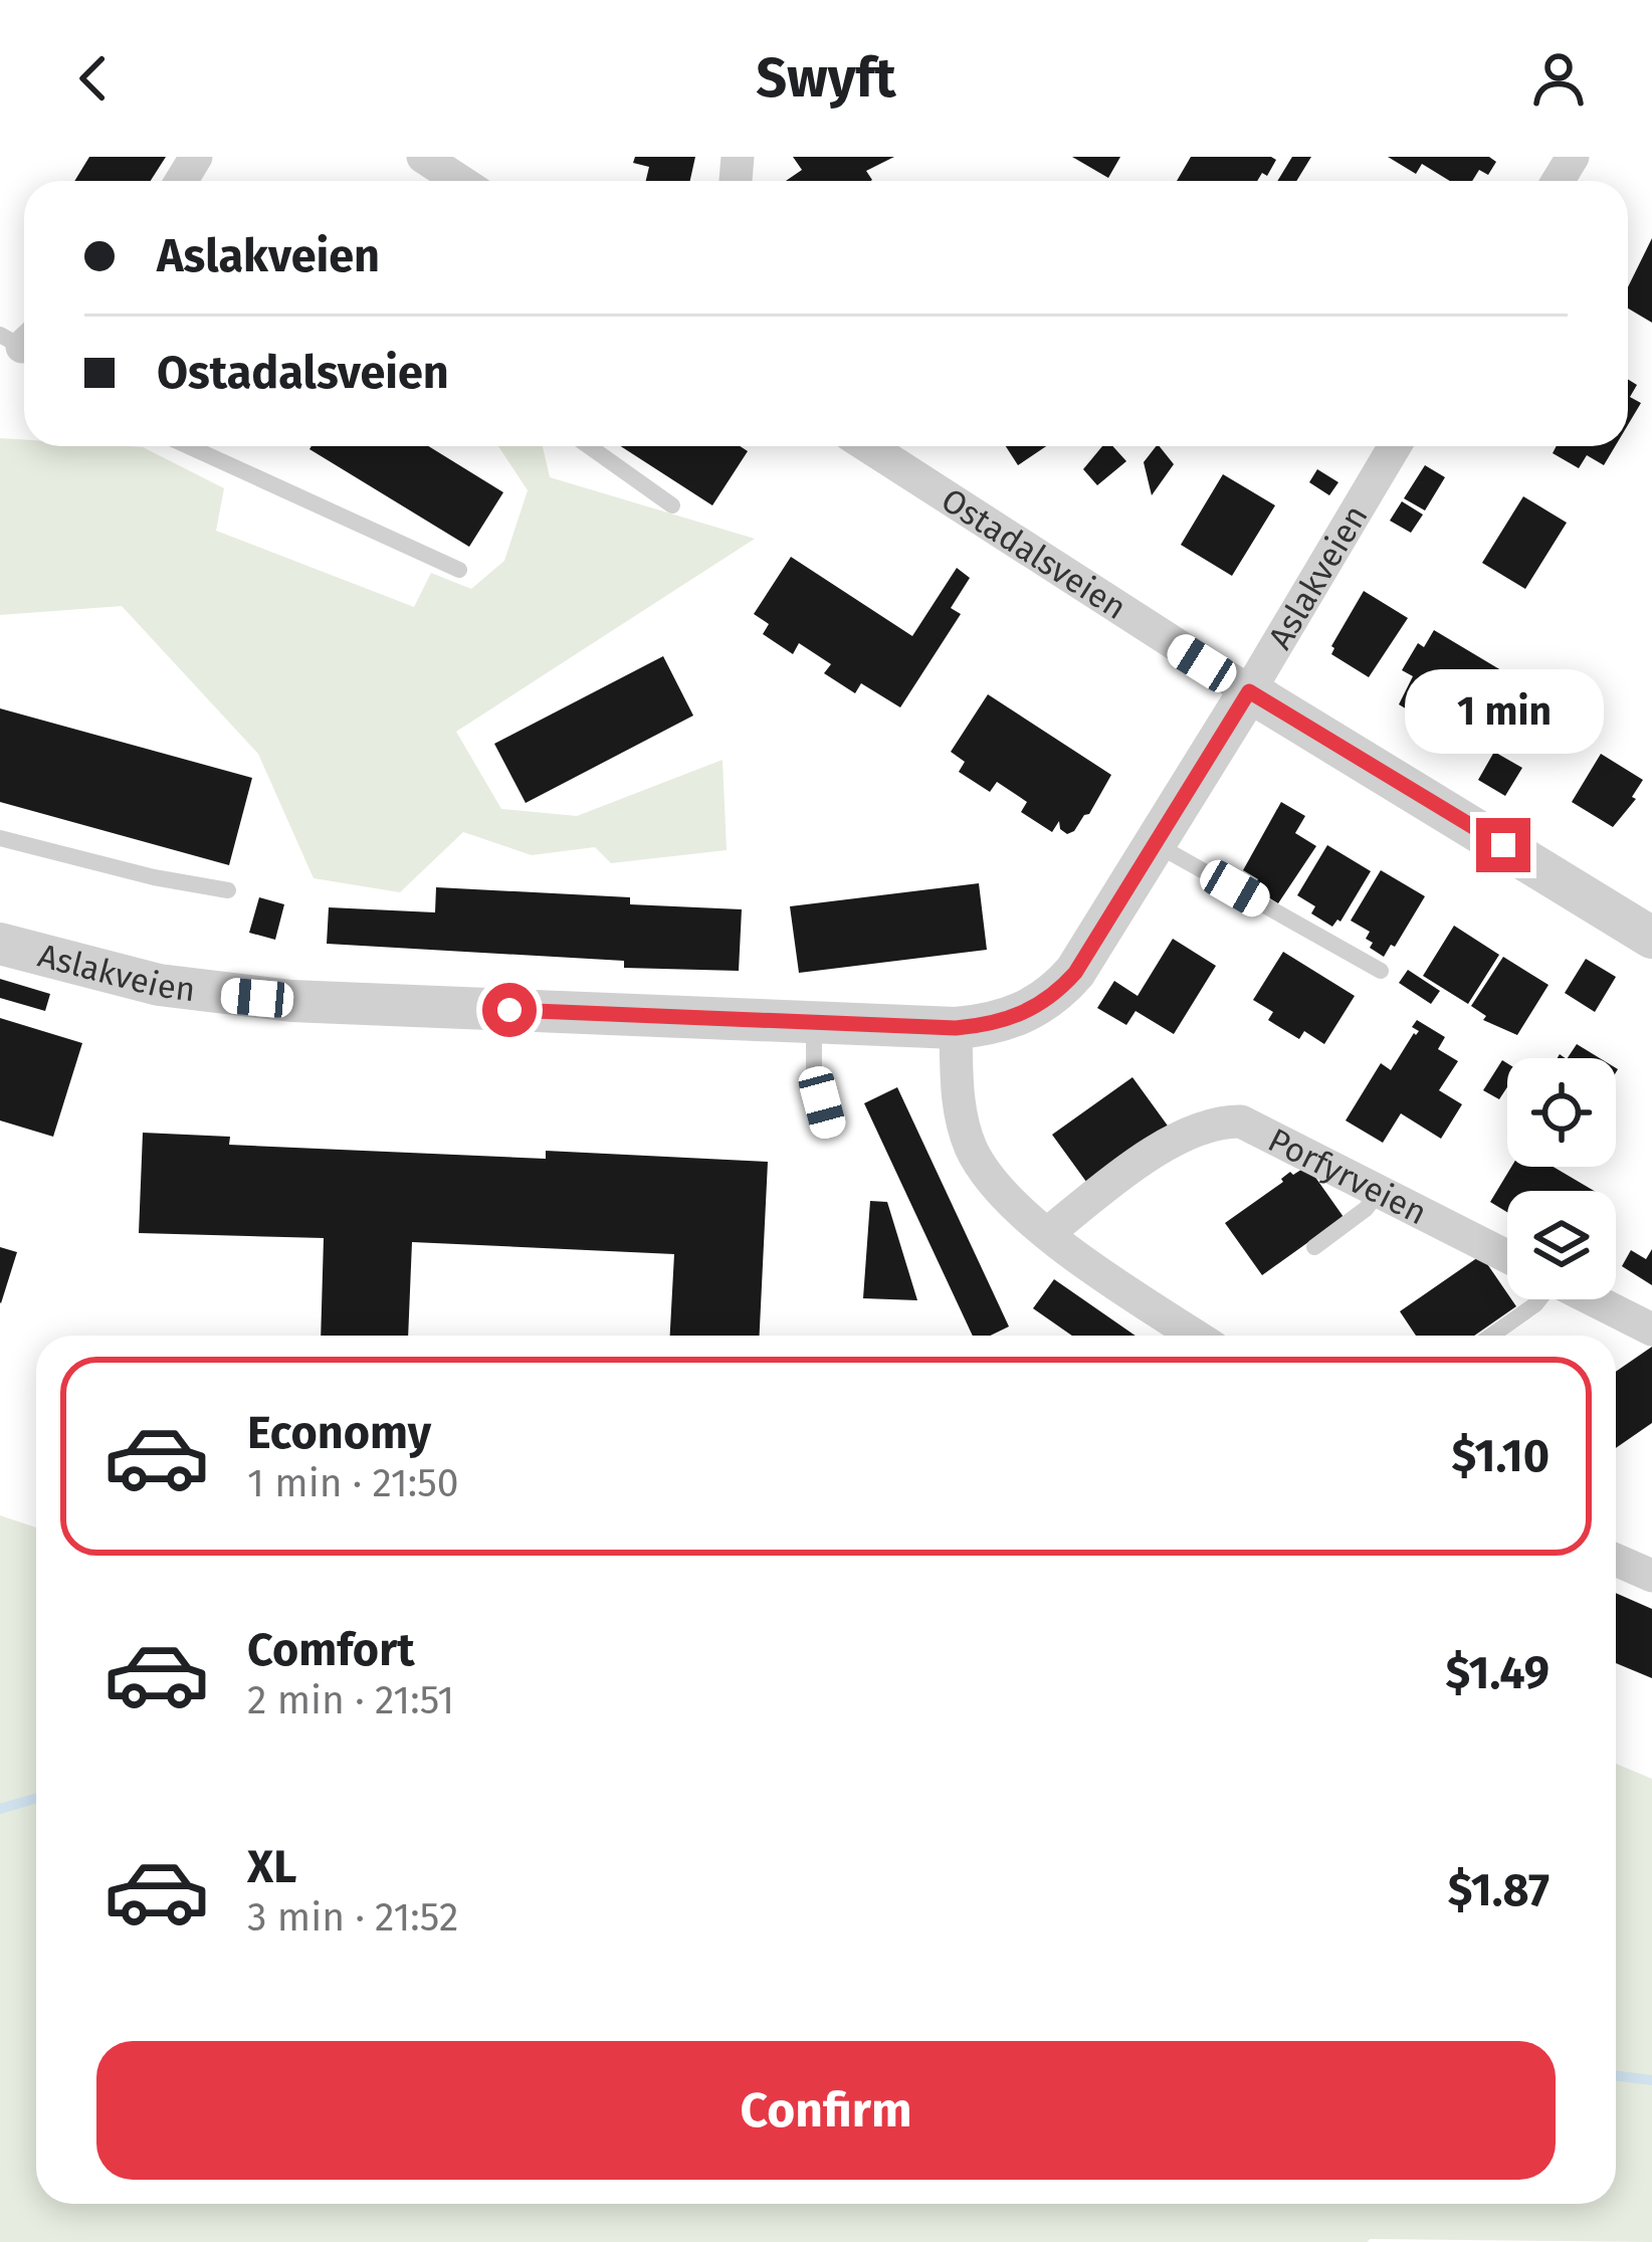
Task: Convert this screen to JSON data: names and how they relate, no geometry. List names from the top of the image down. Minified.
{"streets":{"street":["Ostadalsveien","Aslakveien","Porfyrveien"]},"crossings":[["Ostadalsveien","Aslakveien"]],"page":{"header":"Swyft","banner":["Aslakveien","Ostadalsveien"],"bubble":"1 min","list":[{"name":"Economy","note":"1 min · 21:50","value":"$1.10"},{"name":"Comfort","note":"2 min · 21:51","value":"$1.49"},{"name":"XL","note":"3 min · 21:52","value":"$1.87"}],"buttons":"Confirm"}}
